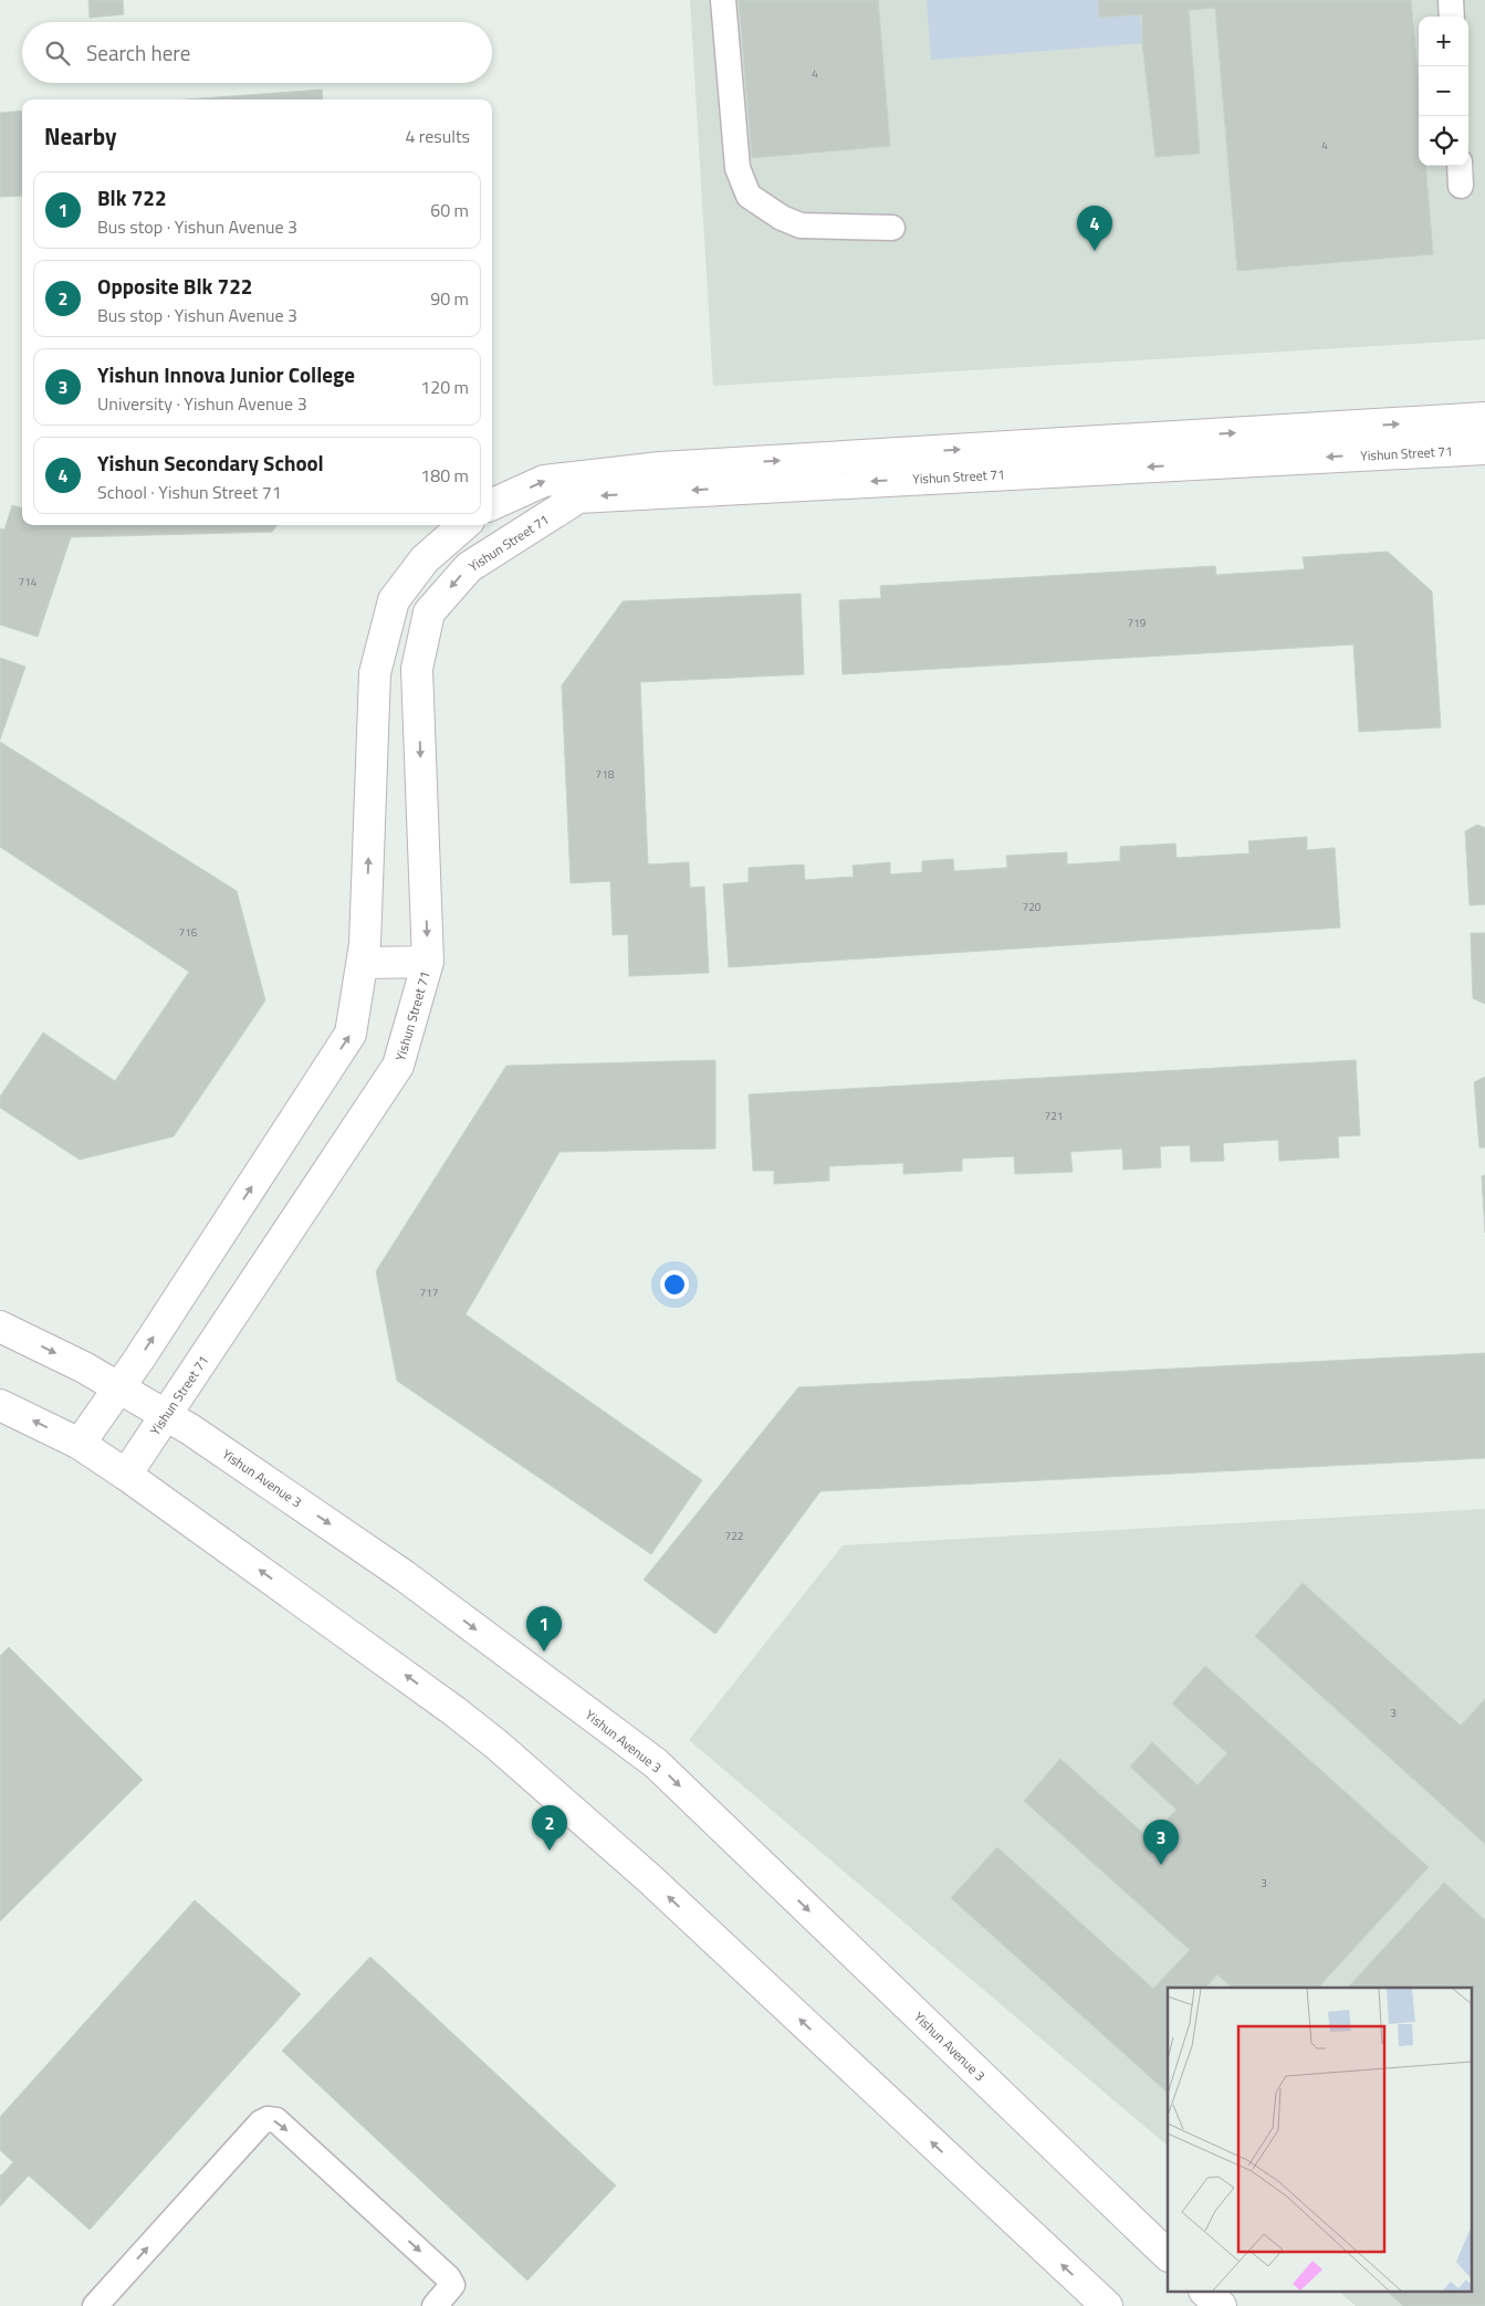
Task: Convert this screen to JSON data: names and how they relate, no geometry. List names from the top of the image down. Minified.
{"streets":{"street":["Yishun Street 71","Yishun Avenue 3"]},"crossings":[["Yishun Street 71","Yishun Avenue 3"]],"house_numbers":["4","4","714","719","718","720","716","721","717","722","3","3"],"page":{"map_buttons":["+","−"],"search":"Search here","heading":["Nearby","4 results"],"list":[{"mark":"1","name":"Blk 722","note":"Bus stop · Yishun Avenue 3","value":"60 m"},{"mark":"2","name":"Opposite Blk 722","note":"Bus stop · Yishun Avenue 3","value":"90 m"},{"mark":"3","name":"Yishun Innova Junior College","note":"University · Yishun Avenue 3","value":"120 m"},{"mark":"4","name":"Yishun Secondary School","note":"School · Yishun Street 71","value":"180 m"}],"pins":["4","1","2","3"]}}
